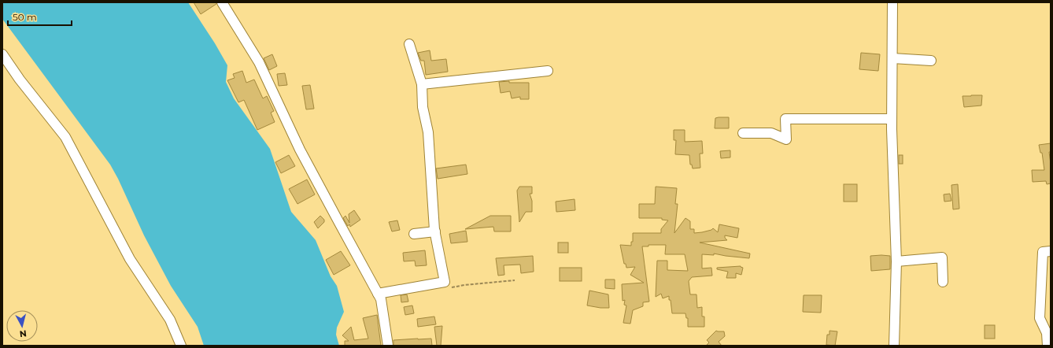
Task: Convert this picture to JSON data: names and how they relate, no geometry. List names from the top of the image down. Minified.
{"scale_bar":"50 m","north":"bottom"}
